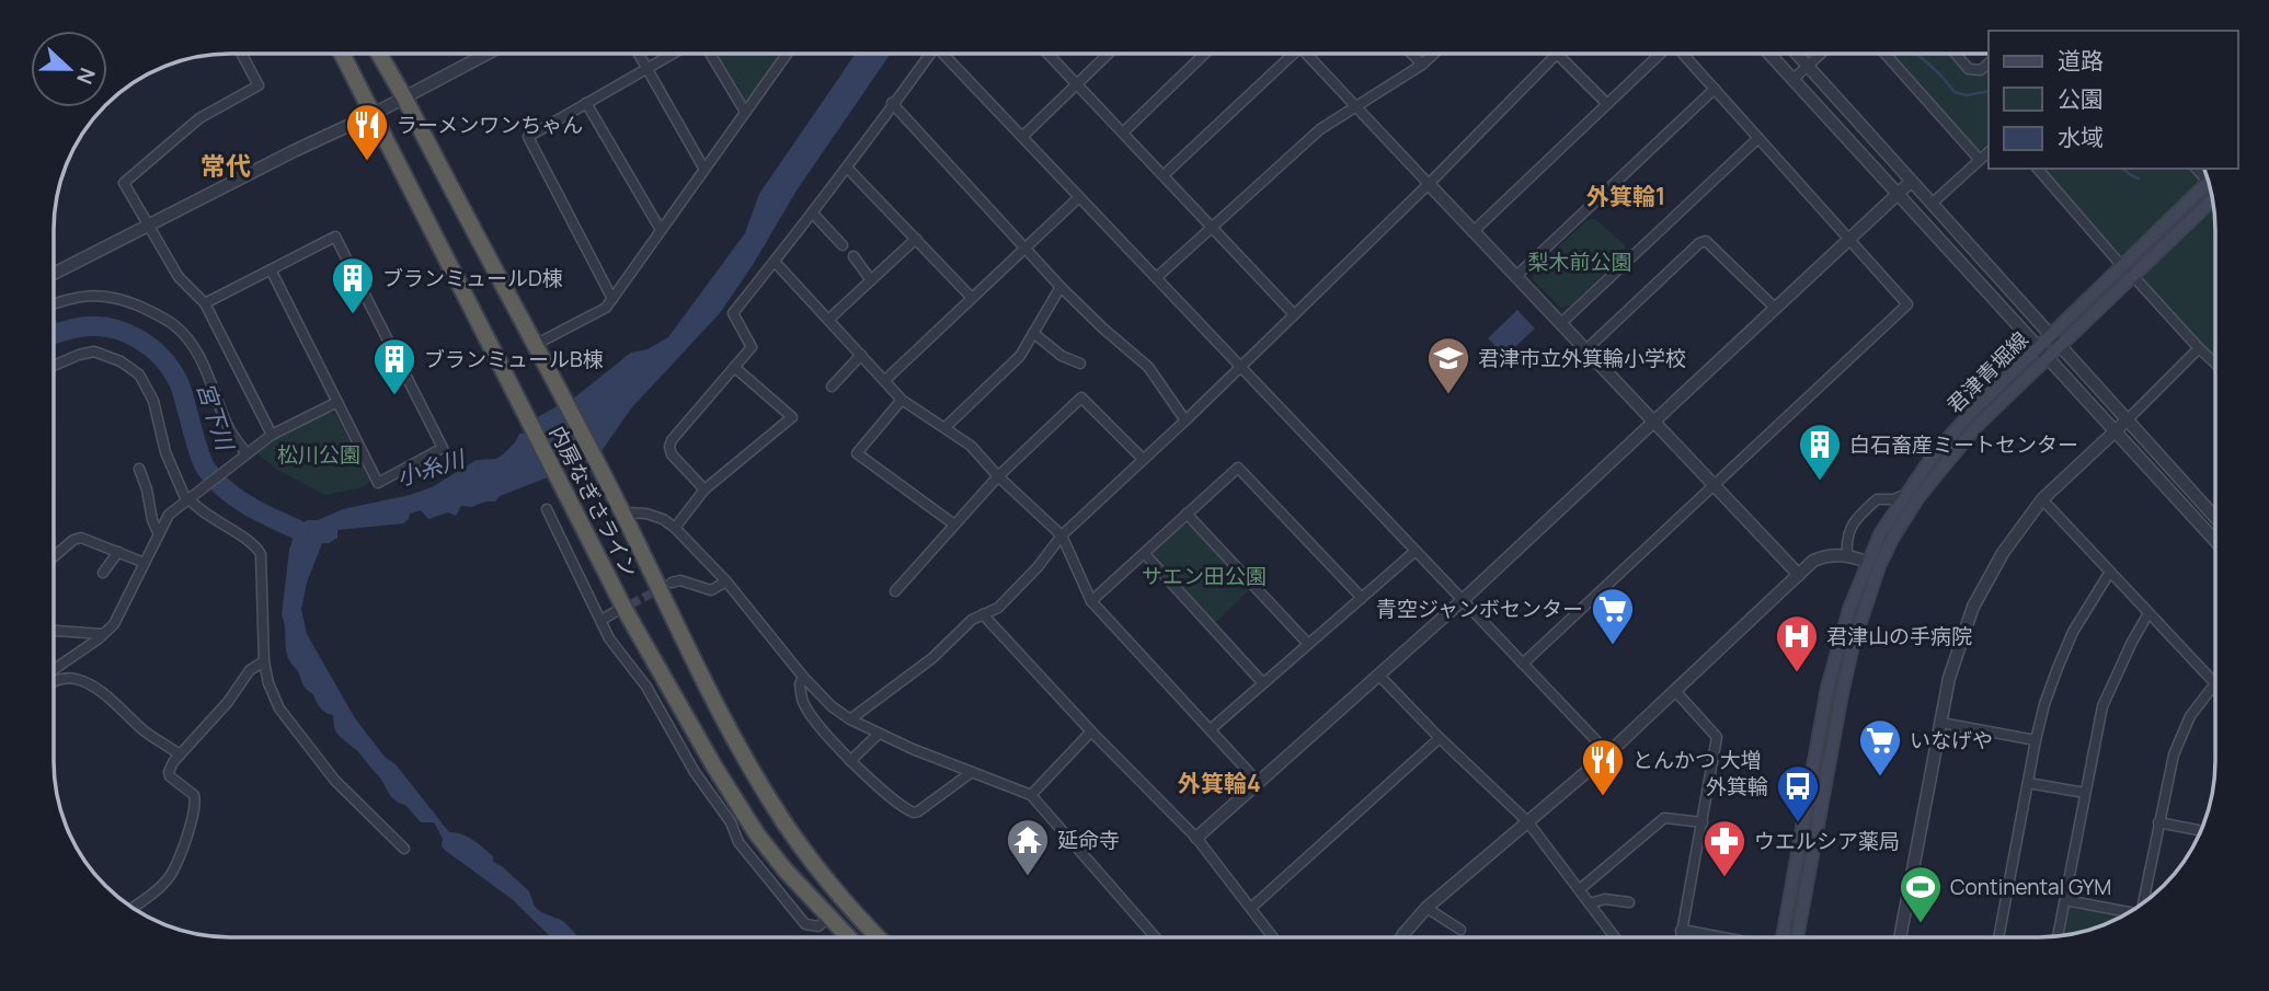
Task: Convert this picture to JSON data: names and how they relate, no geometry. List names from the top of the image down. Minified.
{"streets":{"highway":["内房なぎさライン"],"main road":["君津青堀線"]},"districts":["常代","外箕輪1","外箕輪4"],"water":["宮下川","小糸川"],"parks":["梨木前公園","松川公園","サエン田公園"],"places":{"restaurant":["ラーメンワンちゃん","とんかつ 大増"],"building":["ブランミュールD棟","ブランミュールB棟","白石畜産ミートセンター"],"school or university":["君津市立外箕輪小学校"],"supermarket":["青空ジャンボセンター","いなげや"],"hospital":["君津山の手病院"],"bus stop":["外箕輪"],"temple":["延命寺"],"pharmacy":["ウエルシア薬局"],"sports":["Continental GYM"]},"legend":["道路","公園","水域"],"north":"right"}
